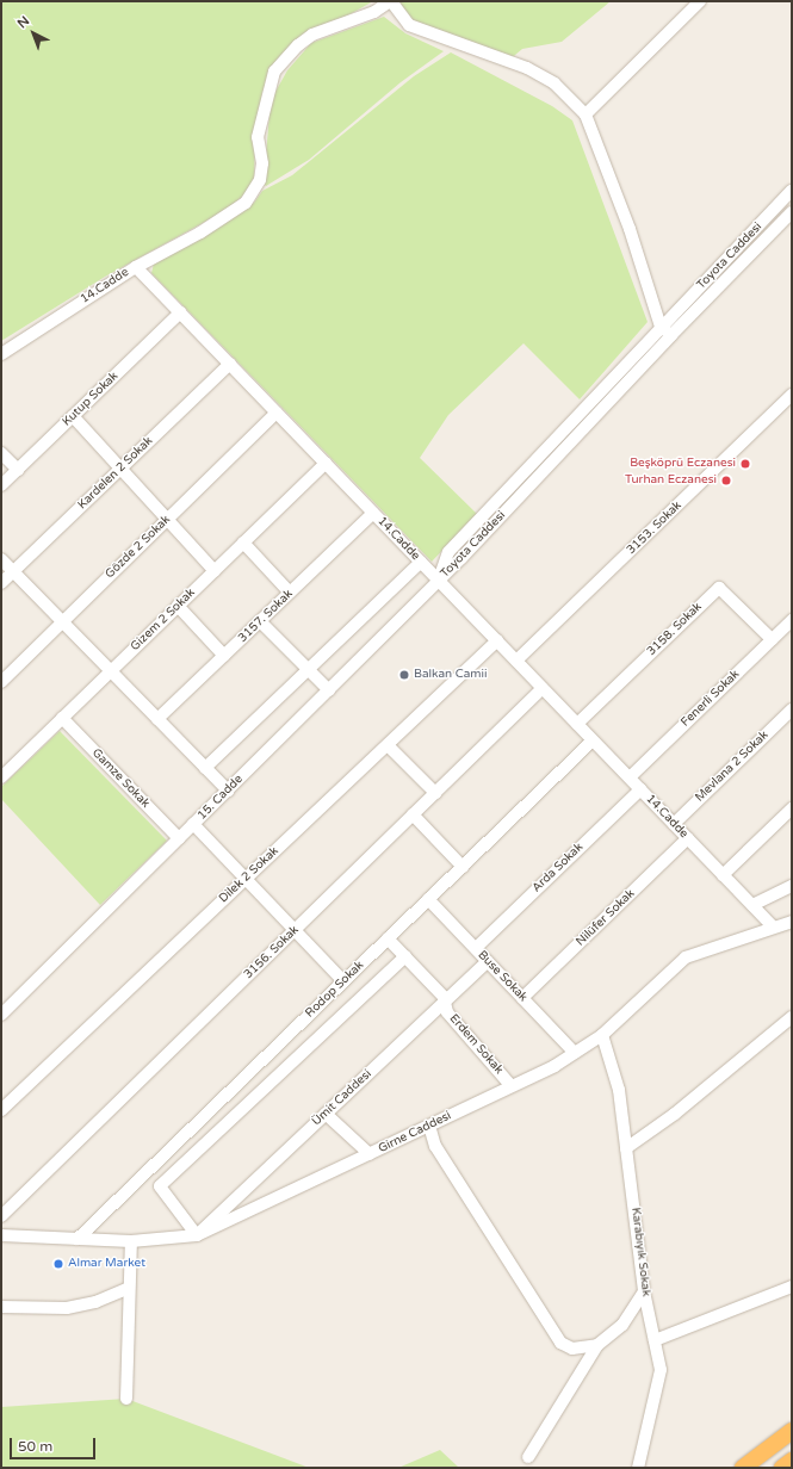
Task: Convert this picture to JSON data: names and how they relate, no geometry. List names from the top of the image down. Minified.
{"streets":{"street":["Toyota Caddesi","14.Cadde","Kutup Sokak","Kardelen 2 Sokak","3153. Sokak","Gözde 2 Sokak","3157. Sokak","Gizem 2 Sokak","3158. Sokak","Fenerli Sokak","Mevlana 2 Sokak","Gamze Sokak","15. Cadde","Arda Sokak","Dilek 2 Sokak","Nilüfer Sokak","3156. Sokak","Buse Sokak","Rodop Sokak","Erdem Sokak","Ümit Caddesi","Girne Caddesi","Karabıyık Sokak"]},"crossings":[["Toyota Caddesi","14.Cadde"],["Toyota Caddesi","15. Cadde"],["14.Cadde","Kutup Sokak"],["14.Cadde","Kardelen 2 Sokak"],["14.Cadde","3153. Sokak"],["14.Cadde","Gözde 2 Sokak"],["14.Cadde","3157. Sokak"],["14.Cadde","Gizem 2 Sokak"],["14.Cadde","3158. Sokak"],["14.Cadde","Fenerli Sokak"],["14.Cadde","Mevlana 2 Sokak"],["14.Cadde","15. Cadde"],["14.Cadde","Arda Sokak"],["14.Cadde","Dilek 2 Sokak"],["14.Cadde","Nilüfer Sokak"],["14.Cadde","3156. Sokak"],["14.Cadde","Rodop Sokak"],["14.Cadde","Girne Caddesi"],["Gizem 2 Sokak","Gamze Sokak"],["3158. Sokak","Fenerli Sokak"],["Gamze Sokak","15. Cadde"],["Arda Sokak","Buse Sokak"],["Nilüfer Sokak","Buse Sokak"],["Buse Sokak","Rodop Sokak"],["Buse Sokak","Ümit Caddesi"],["Buse Sokak","Girne Caddesi"],["Rodop Sokak","Erdem Sokak"],["Rodop Sokak","Girne Caddesi"],["Erdem Sokak","Ümit Caddesi"],["Erdem Sokak","Girne Caddesi"],["Ümit Caddesi","Girne Caddesi"],["Girne Caddesi","Karabıyık Sokak"]],"places":["Beşköprü Eczanesi","Turhan Eczanesi","Balkan Camii","Almar Market"],"scale_bar":"50 m","north":"top left"}
